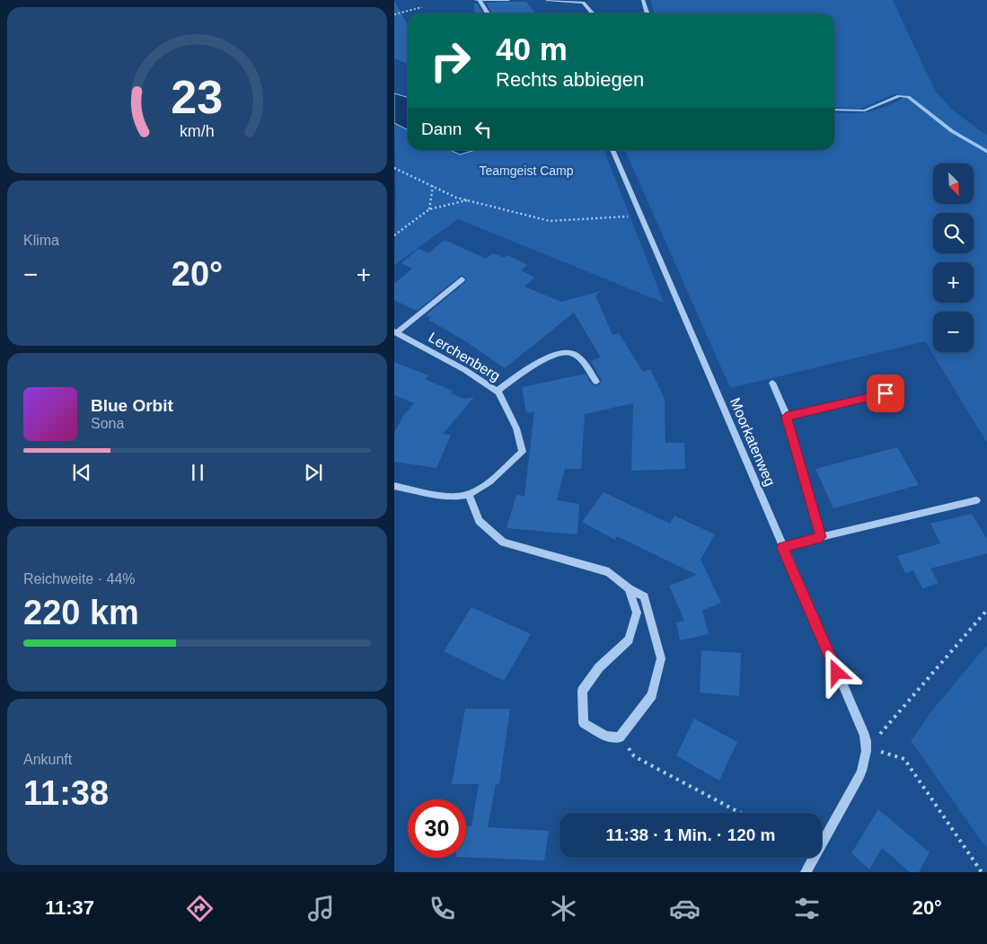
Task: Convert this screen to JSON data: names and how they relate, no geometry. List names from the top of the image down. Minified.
{"streets":{"street":["Lerchenberg","Moorkatenweg"]},"parks":["Teamgeist Camp"],"north":"bottom right","page":{"turn":["40 m","Rechts abbiegen"],"then":"Dann","map_buttons":["+","−"],"tile":["Klima",["Reichweite · 44%","220 km"],["Ankunft","11:38"]],"heat":["−","20°","+"],"song":["Blue Orbit","Sona"],"limit":"30","trip":"11:38 · 1 Min. · 120 m","tabs":["11:37","20°"],"gauge":["23","km/h"]}}
